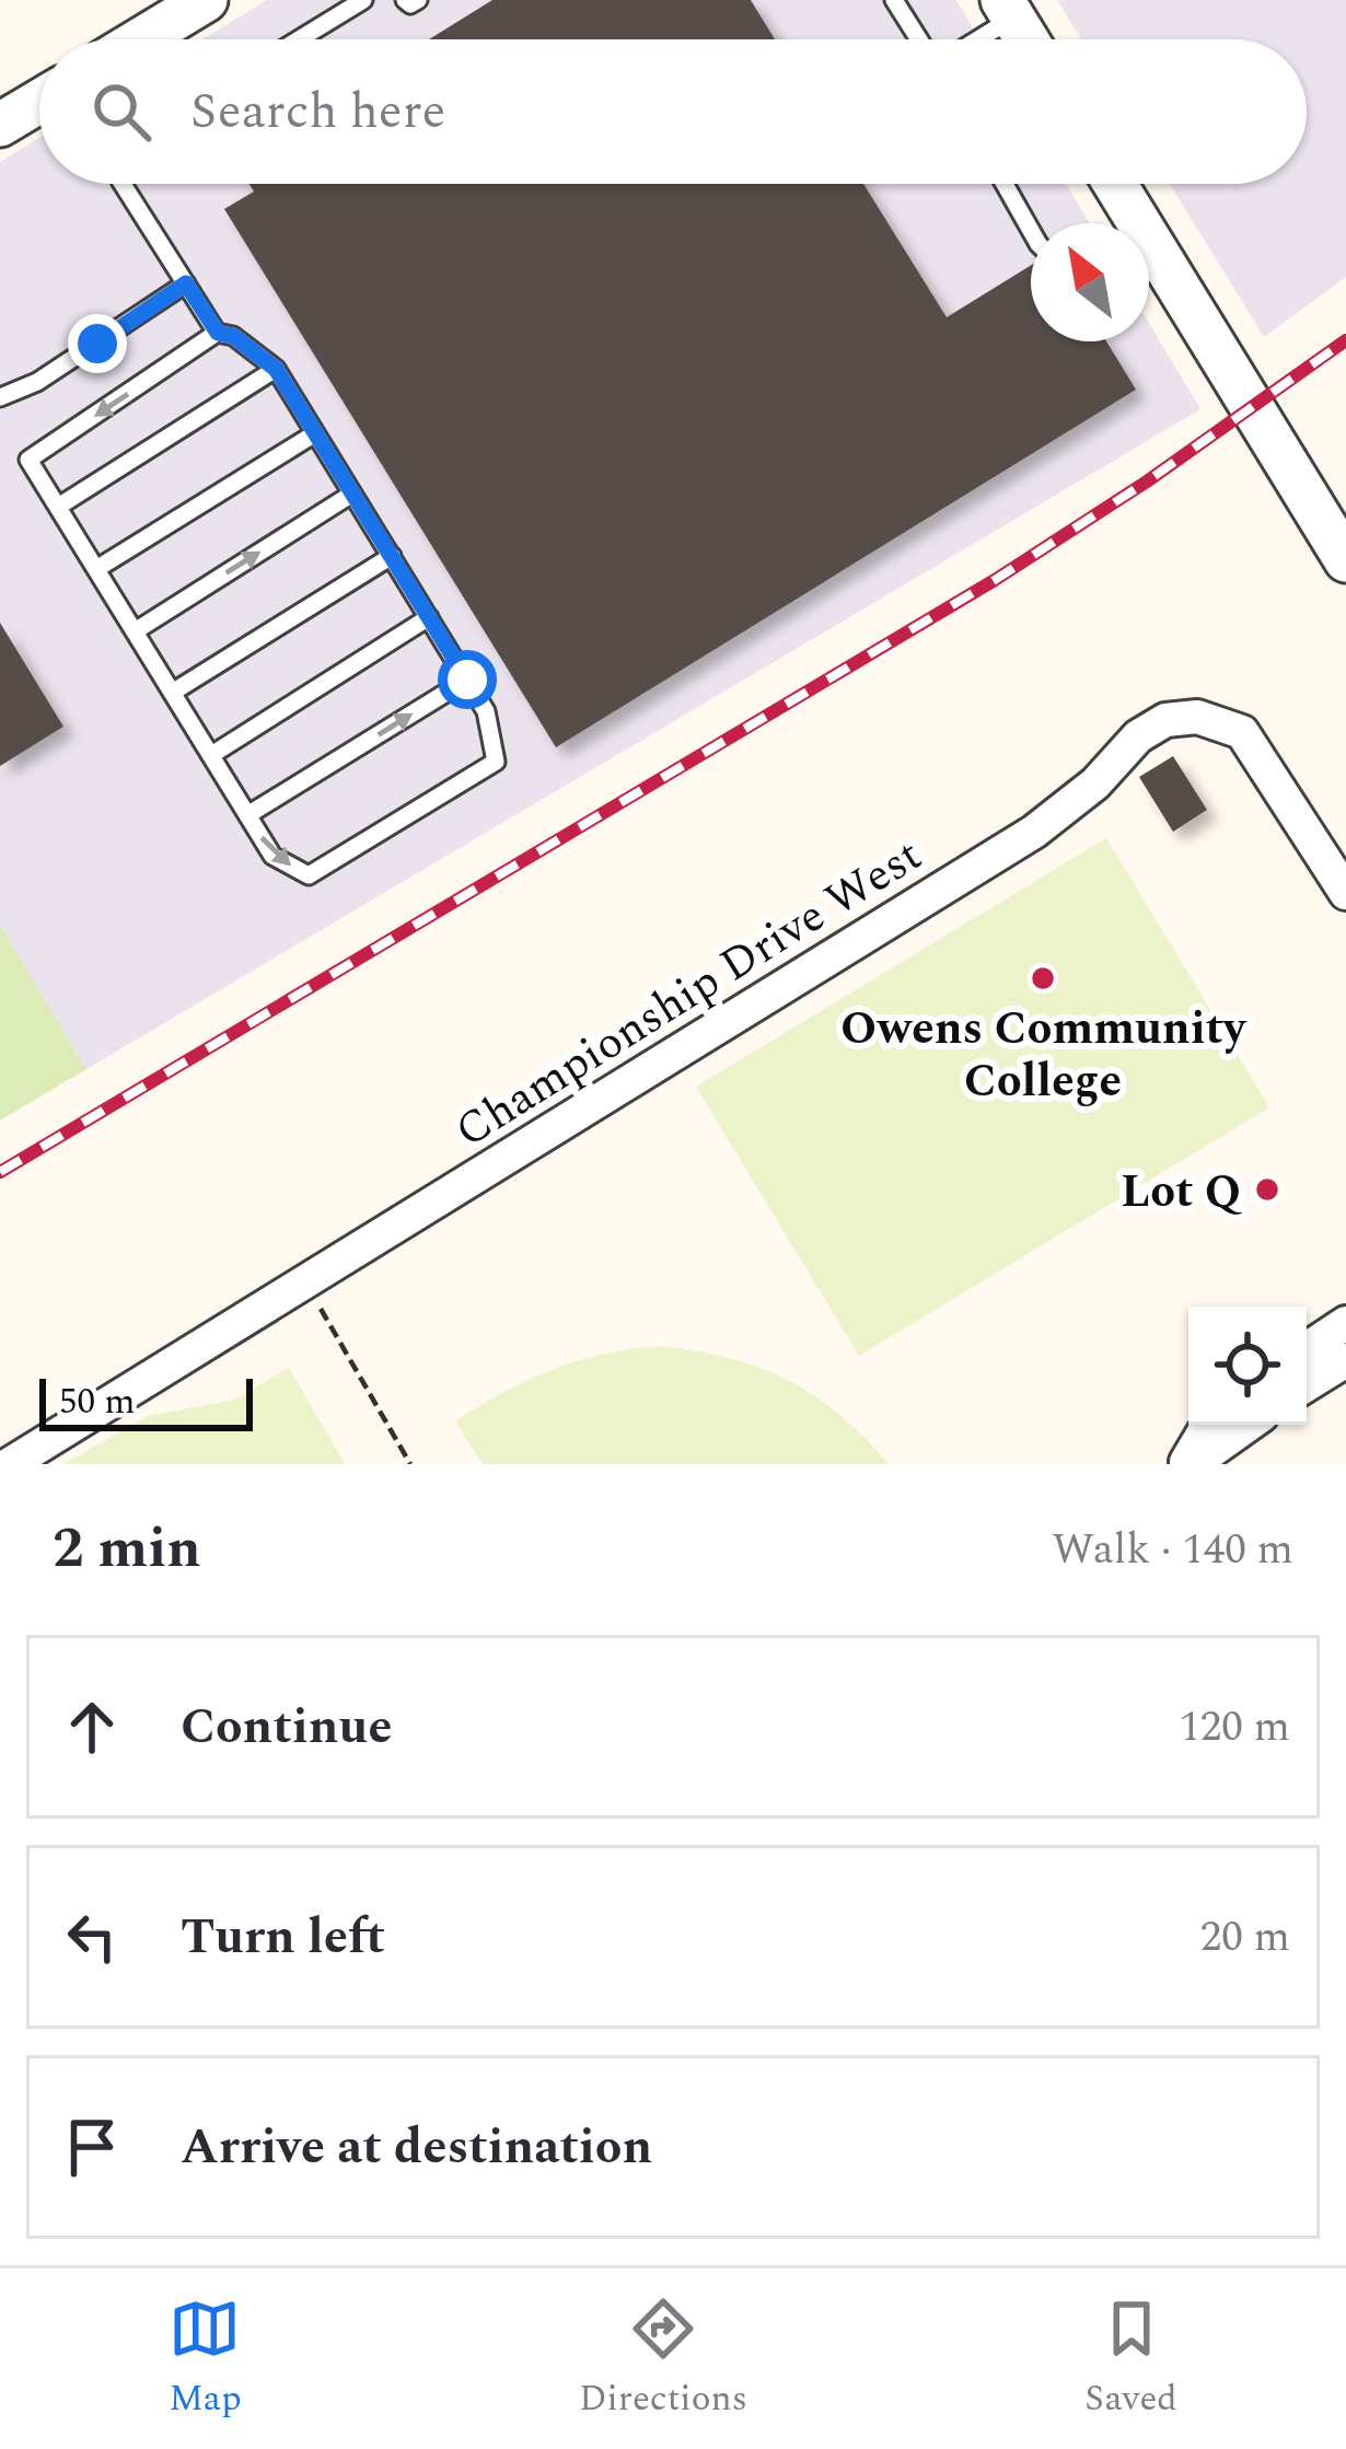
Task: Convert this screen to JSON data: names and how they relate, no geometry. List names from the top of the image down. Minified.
{"streets":{"street":["Championship Drive West"]},"places":["Owens Community College","Lot Q"],"scale_bar":"50 m","north":"top left","page":{"search":"Search here","scale":"50 m","heading":["2 min","Walk · 140 m"],"list":[["Continue","120 m"],["Turn left","20 m"],"Arrive at destination"],"nav":["Map","Directions","Saved"]}}
